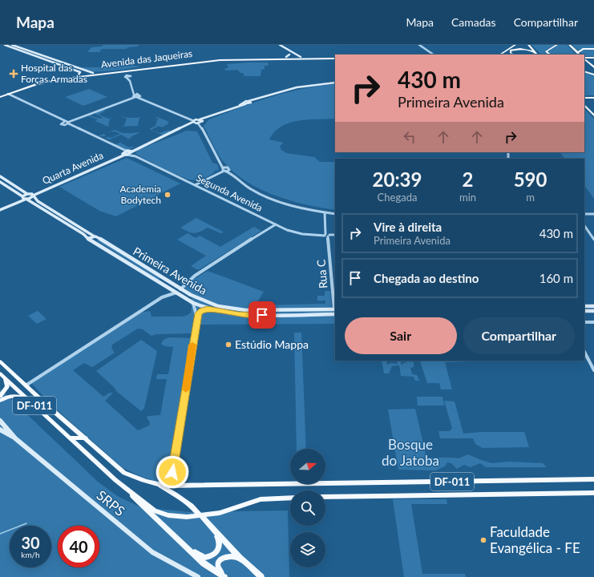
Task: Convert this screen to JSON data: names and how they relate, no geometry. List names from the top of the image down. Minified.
{"streets":{"main road":["Avenida das Jaqueiras","Quarta Avenida","Primeira Avenida","DF-011","SRPS"],"street":["Segunda Avenida","Rua C"]},"crossings":[["Avenida das Jaqueiras","Segunda Avenida"],["Quarta Avenida","Segunda Avenida"],["Segunda Avenida","Rua C"],["Primeira Avenida","Rua C"]],"parks":["Bosque do Jatoba"],"places":{"health":["Hospital das Forças Armadas"],"other":["Academia Bodytech","Estúdio Mappa","Faculdade Evangélica - FE"]},"north":"right","page":{"header":"Mapa","nav":["Mapa","Camadas","Compartilhar"],"turn":["430 m","Primeira Avenida"],"eta":["20:39","Chegada","2","min","590","m"],"list":[{"name":"Vire à direita","note":"Primeira Avenida","value":"430 m"},{"name":"Chegada ao destino","value":"160 m"}],"buttons":["Sair","Compartilhar"],"speed":"30 km/h","limit":"40"}}
